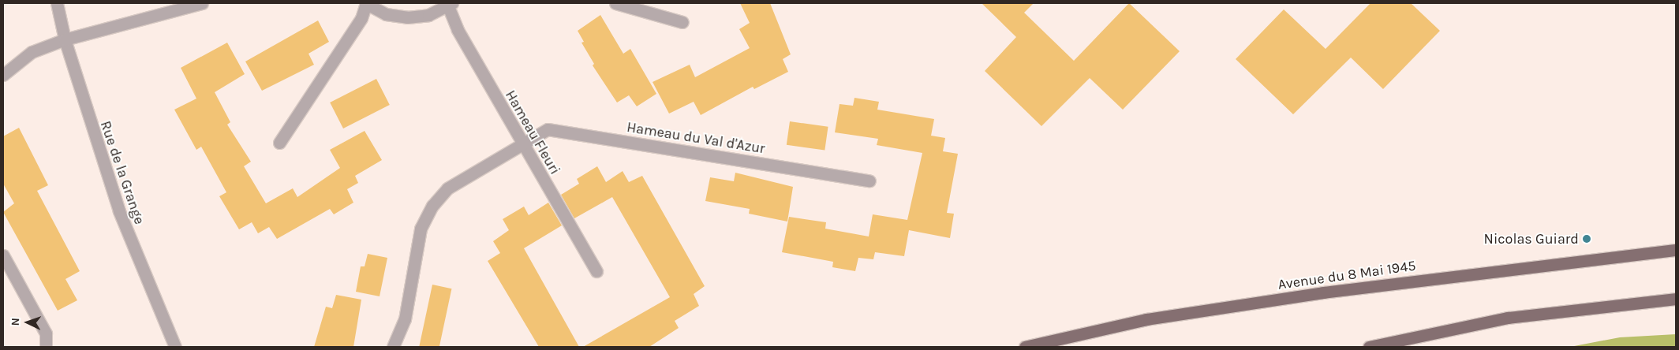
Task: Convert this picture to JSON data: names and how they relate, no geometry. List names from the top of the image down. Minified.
{"streets":{"main road":["Avenue du 8 Mai 1945"],"street":["Hameau Fleuri","Hameau du Val d'Azur","Rue de la Grange"]},"crossings":[["Hameau Fleuri","Hameau du Val d'Azur"]],"places":["Nicolas Guiard"],"north":"left"}
